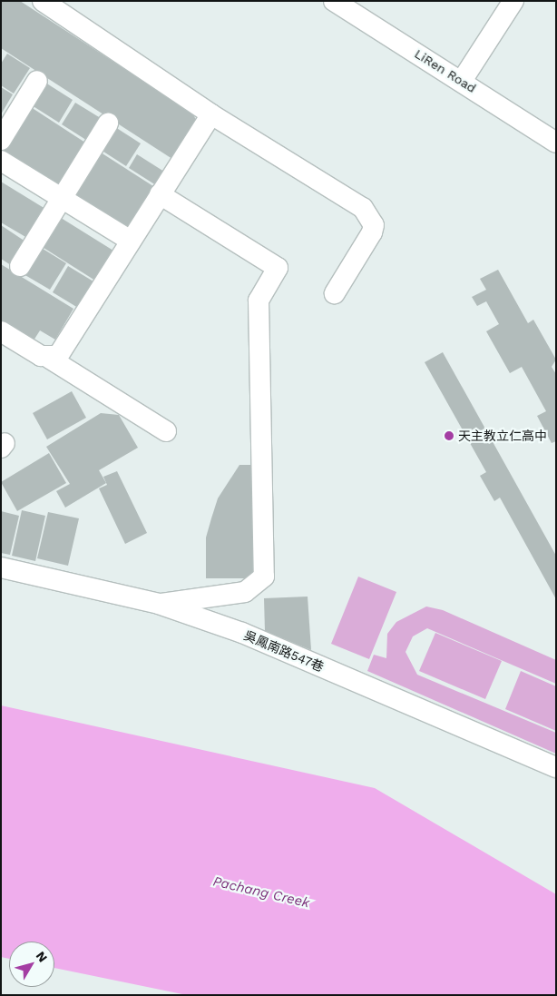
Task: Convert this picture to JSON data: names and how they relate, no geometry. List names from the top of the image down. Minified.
{"streets":{"street":["LiRen Road","吳鳳南路547巷"]},"water":["Pachang Creek"],"places":["天主教立仁高中"],"north":"top right"}
